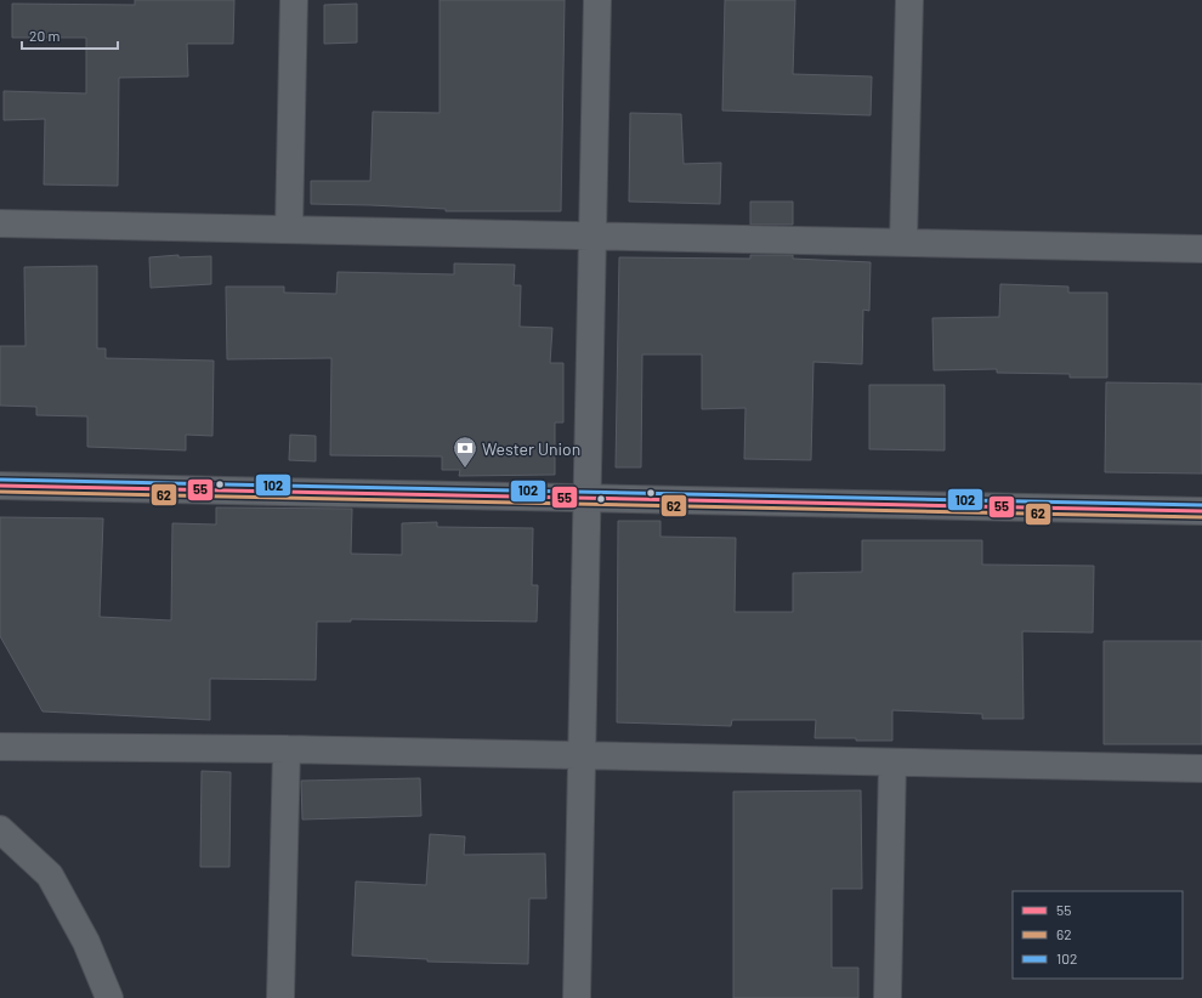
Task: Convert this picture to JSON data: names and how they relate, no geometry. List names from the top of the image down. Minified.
{"places":{"bank":["Wester Union"]},"lines":["transit line 102","transit line 55","transit line 62"],"legend":["55","62","102"],"scale_bar":"20 m"}
